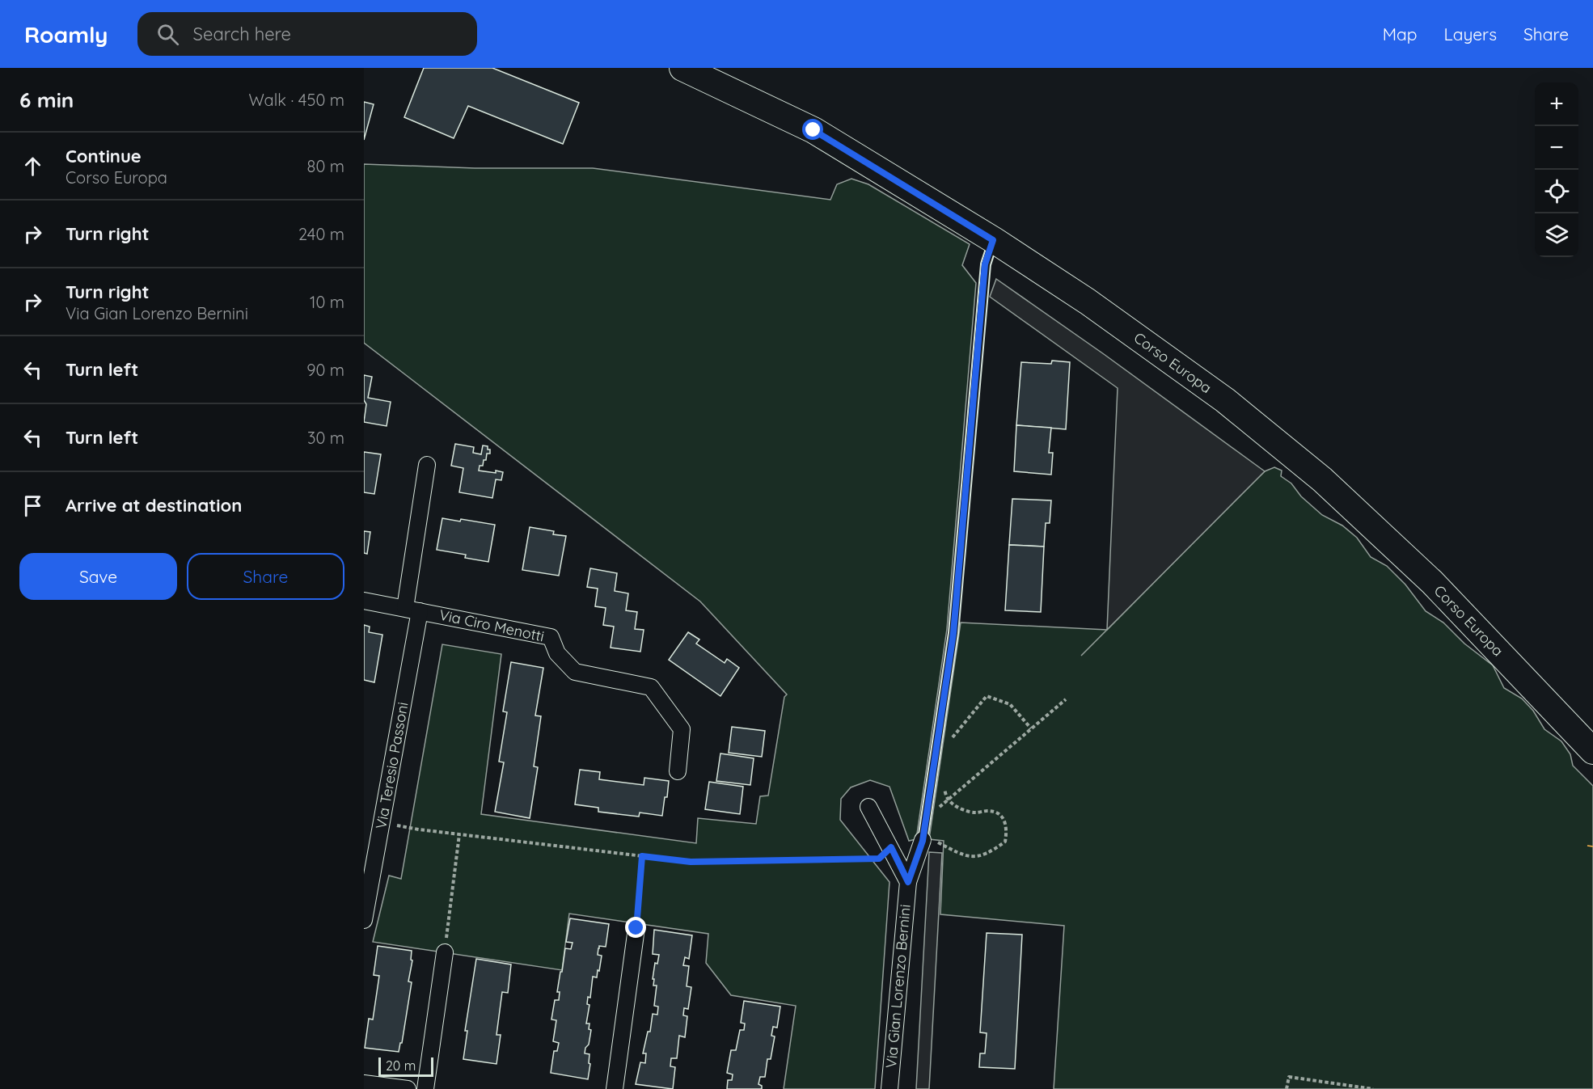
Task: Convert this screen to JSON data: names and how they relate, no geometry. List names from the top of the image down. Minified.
{"streets":{"main road":["Corso Europa"],"street":["Via Ciro Menotti","Via Teresio Passoni","Via Gian Lorenzo Bernini"]},"crossings":[["Via Ciro Menotti","Via Teresio Passoni"]],"scale_bar":"20 m","page":{"header":"Roamly","search":"Search here","nav":["Map","Layers","Share"],"heading":["6 min","Walk · 450 m"],"map_buttons":["+","−"],"list":[["Continue","Corso Europa","80 m"],["Turn right","240 m"],["Turn right","Via Gian Lorenzo Bernini","10 m"],["Turn left","90 m"],["Turn left","30 m"],"Arrive at destination"],"buttons":["Save","Share"],"scale":"20 m"}}
